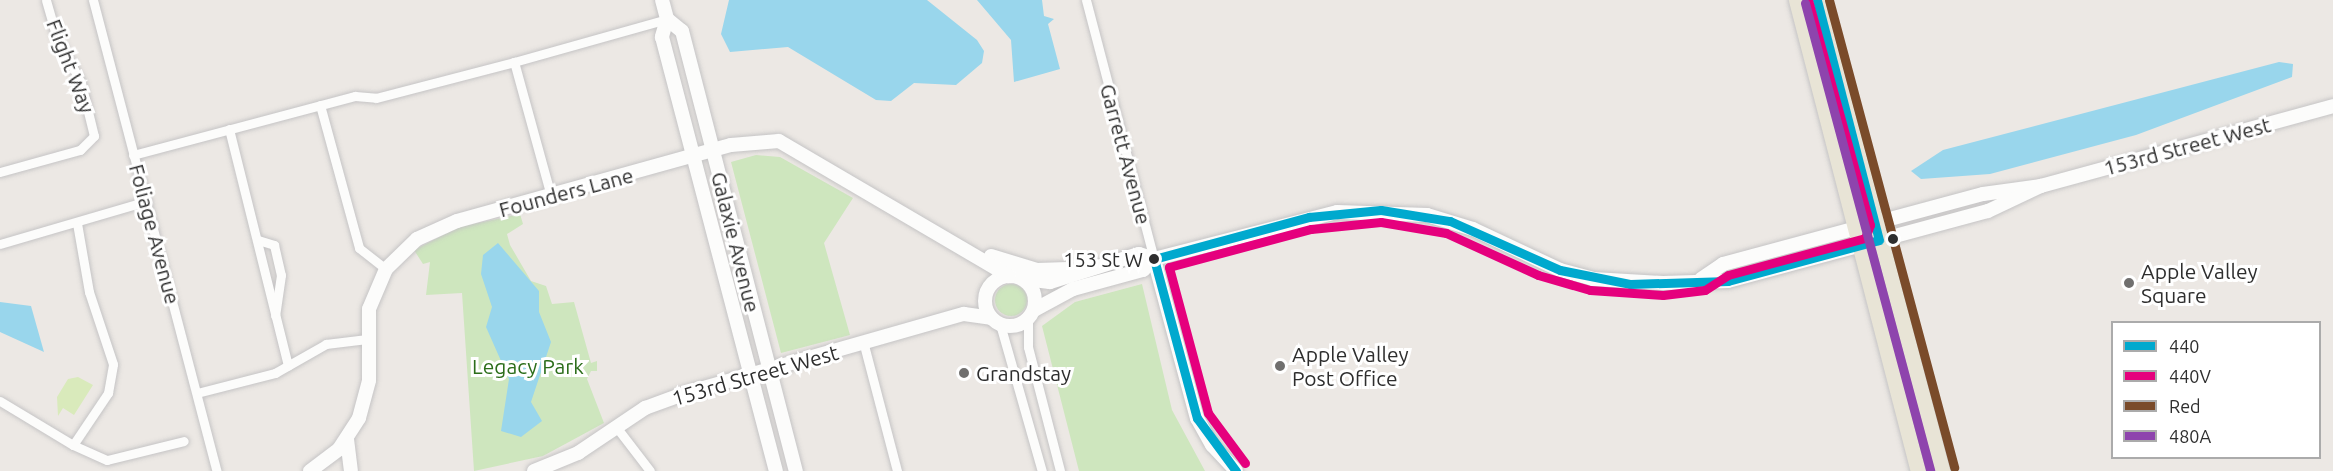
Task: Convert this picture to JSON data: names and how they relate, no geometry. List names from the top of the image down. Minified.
{"streets":{"street":["Flight Way","153rd Street West","Garrett Avenue","Founders Lane","Foliage Avenue","Galaxie Avenue"]},"crossings":[["153rd Street West","Garrett Avenue"],["153rd Street West","Founders Lane"],["153rd Street West","Galaxie Avenue"],["Founders Lane","Galaxie Avenue"]],"parks":["Legacy Park"],"places":["153 St W","Apple Valley Square","Apple Valley Post Office","Grandstay"],"lines":["transit line 440","transit line 440V","transit line Red","transit line 480A"],"legend":["440","440V","Red","480A"]}
